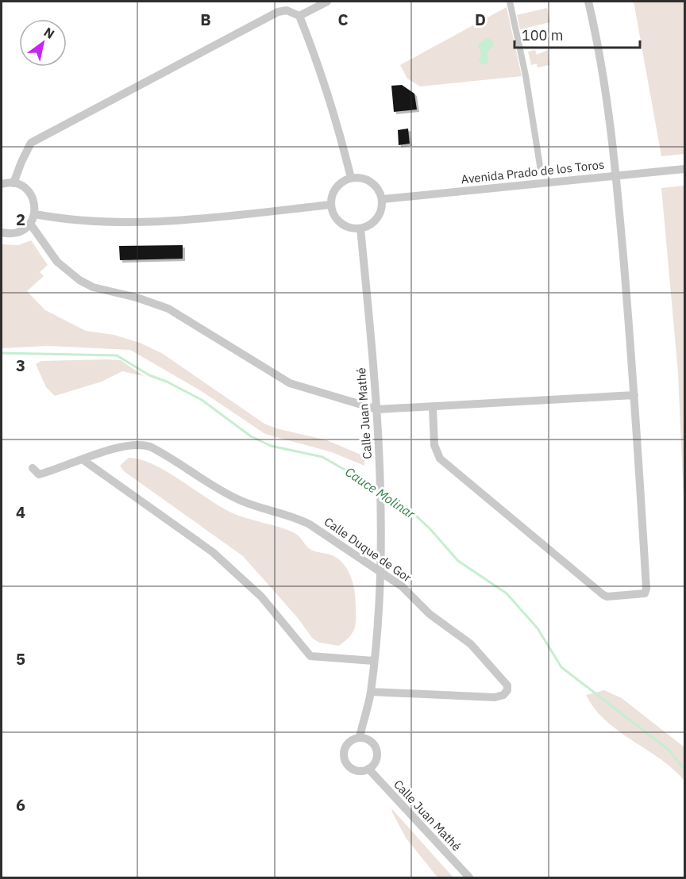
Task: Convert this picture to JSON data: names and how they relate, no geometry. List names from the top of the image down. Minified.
{"streets":{"street":["Avenida Prado de los Toros","Calle Juan Mathé","Calle Duque de Gor"]},"crossings":[["Avenida Prado de los Toros","Calle Juan Mathé"],["Calle Juan Mathé","Calle Duque de Gor"]],"water":["Cauce Molinar"],"scale_bar":"100 m","north":"top right","grid":{"columns":["B","C","D"],"rows":["2","3","4","5","6"]}}
